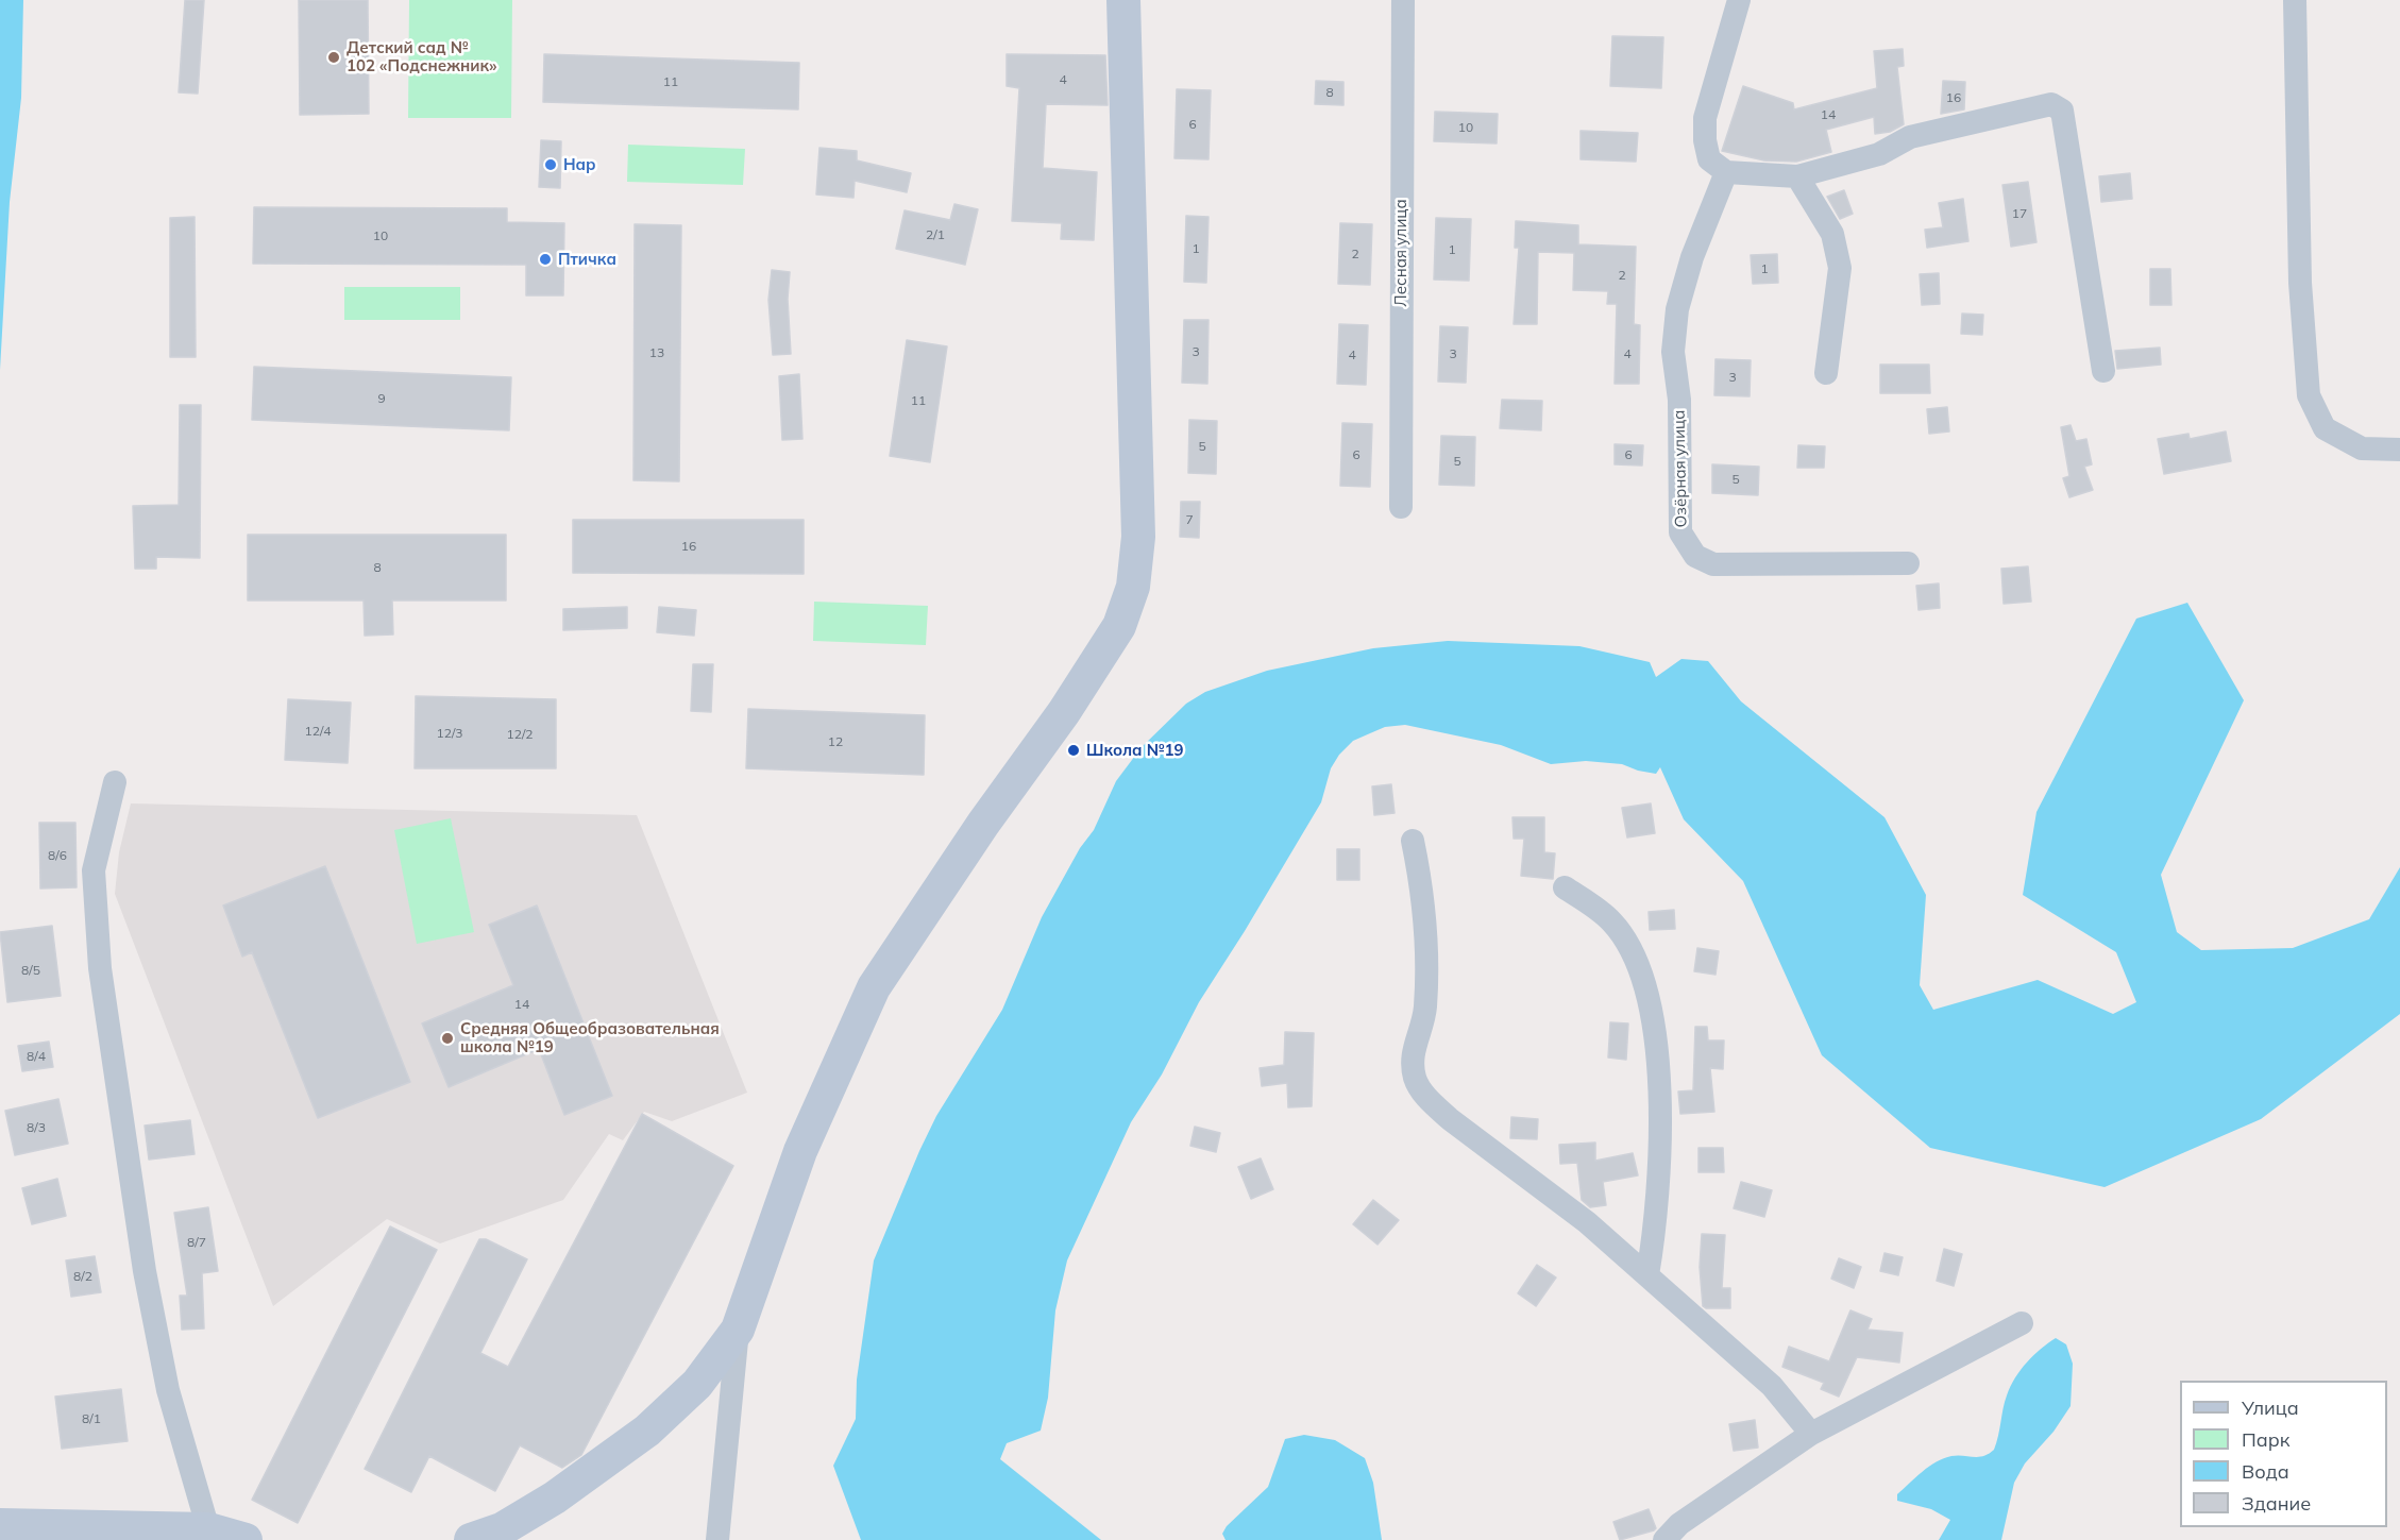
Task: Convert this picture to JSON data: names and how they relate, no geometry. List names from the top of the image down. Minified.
{"streets":{"street":["Лесная улица","Озёрная улица"]},"places":["Детский сад № 102 «Подснежник»","Нар","Птичка","Школа №19","Средняя Общеобразовательная школа №19"],"house_numbers":["4","11","8","16","14","6","10","17","2/1","10","1","1","2","1","2","3","13","3","4","4","3","9","11","5","6","6","5","5","7","16","8","12/4","12/3","12/2","12","8/6","8/5","14","8/4","8/3","8/7","8/2","8/1"],"legend":["Улица","Парк","Вода","Здание"]}
